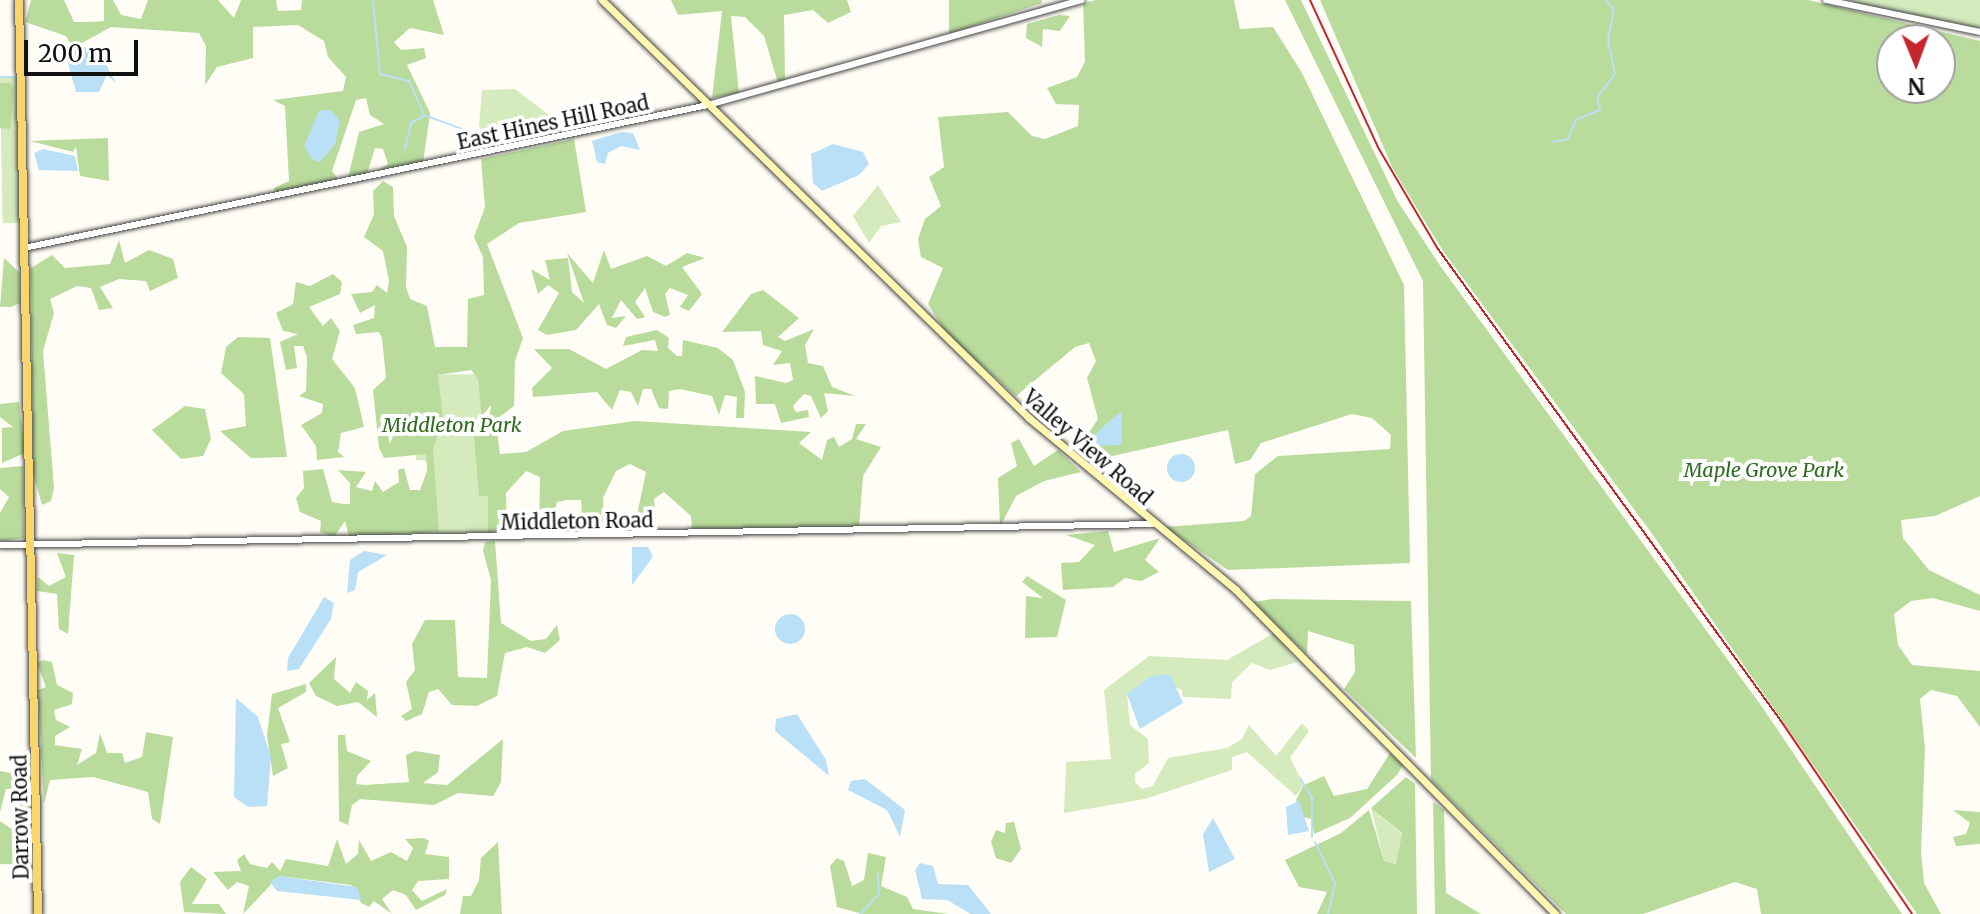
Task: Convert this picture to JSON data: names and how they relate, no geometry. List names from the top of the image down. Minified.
{"streets":{"main road":["Valley View Road","Darrow Road"],"street":["East Hines Hill Road","Middleton Road"]},"crossings":[["East Hines Hill Road","Valley View Road"],["East Hines Hill Road","Darrow Road"],["Valley View Road","Middleton Road"],["Middleton Road","Darrow Road"]],"parks":["Middleton Park","Maple Grove Park"],"scale_bar":"200 m","north":"bottom"}
